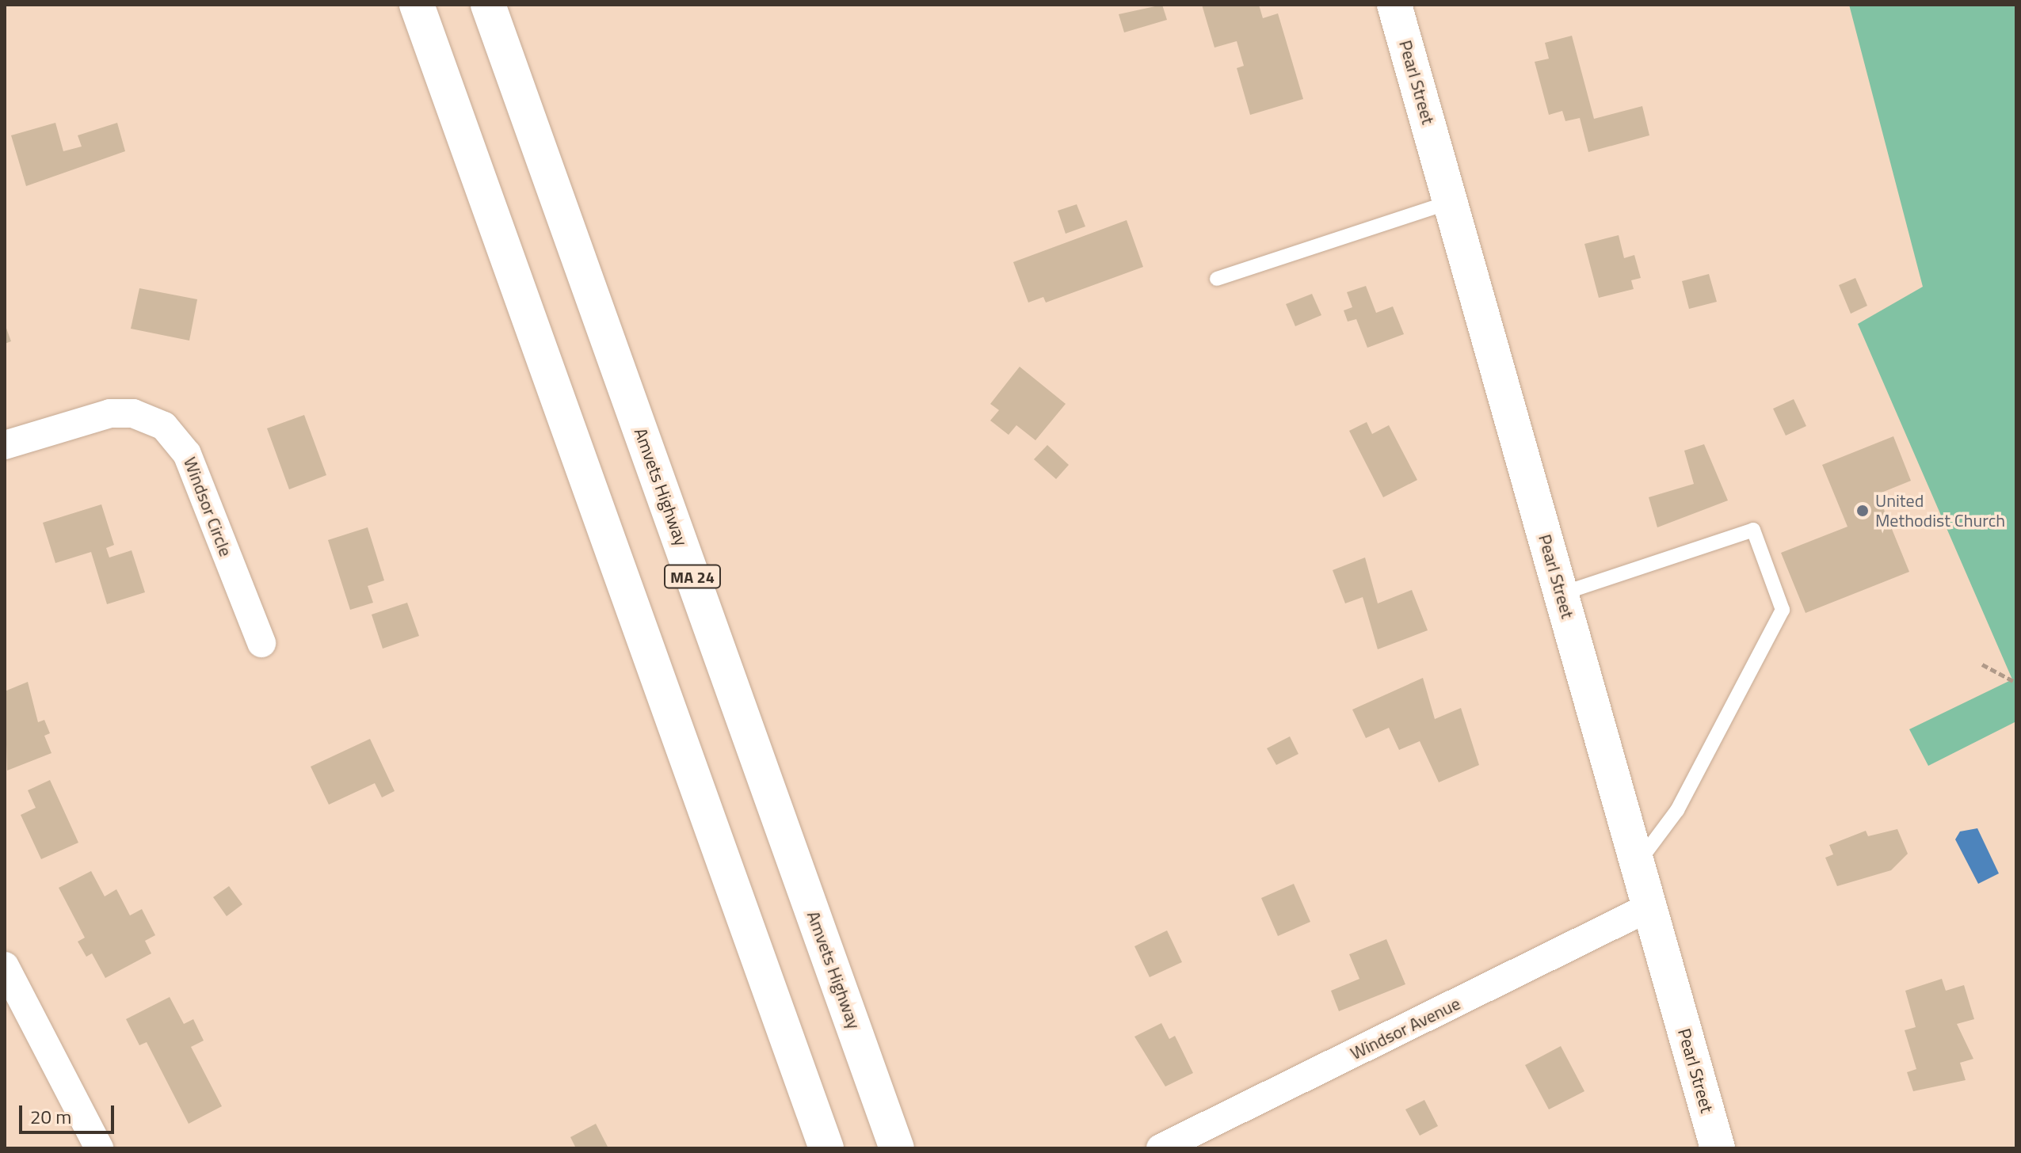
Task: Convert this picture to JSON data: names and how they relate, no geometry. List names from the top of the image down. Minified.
{"streets":{"main road":["Pearl Street","Amvets Highway","MA 24"],"street":["Windsor Circle","Windsor Avenue"]},"crossings":[["Pearl Street","Windsor Avenue"]],"places":["United Methodist Church"],"scale_bar":"20 m"}
